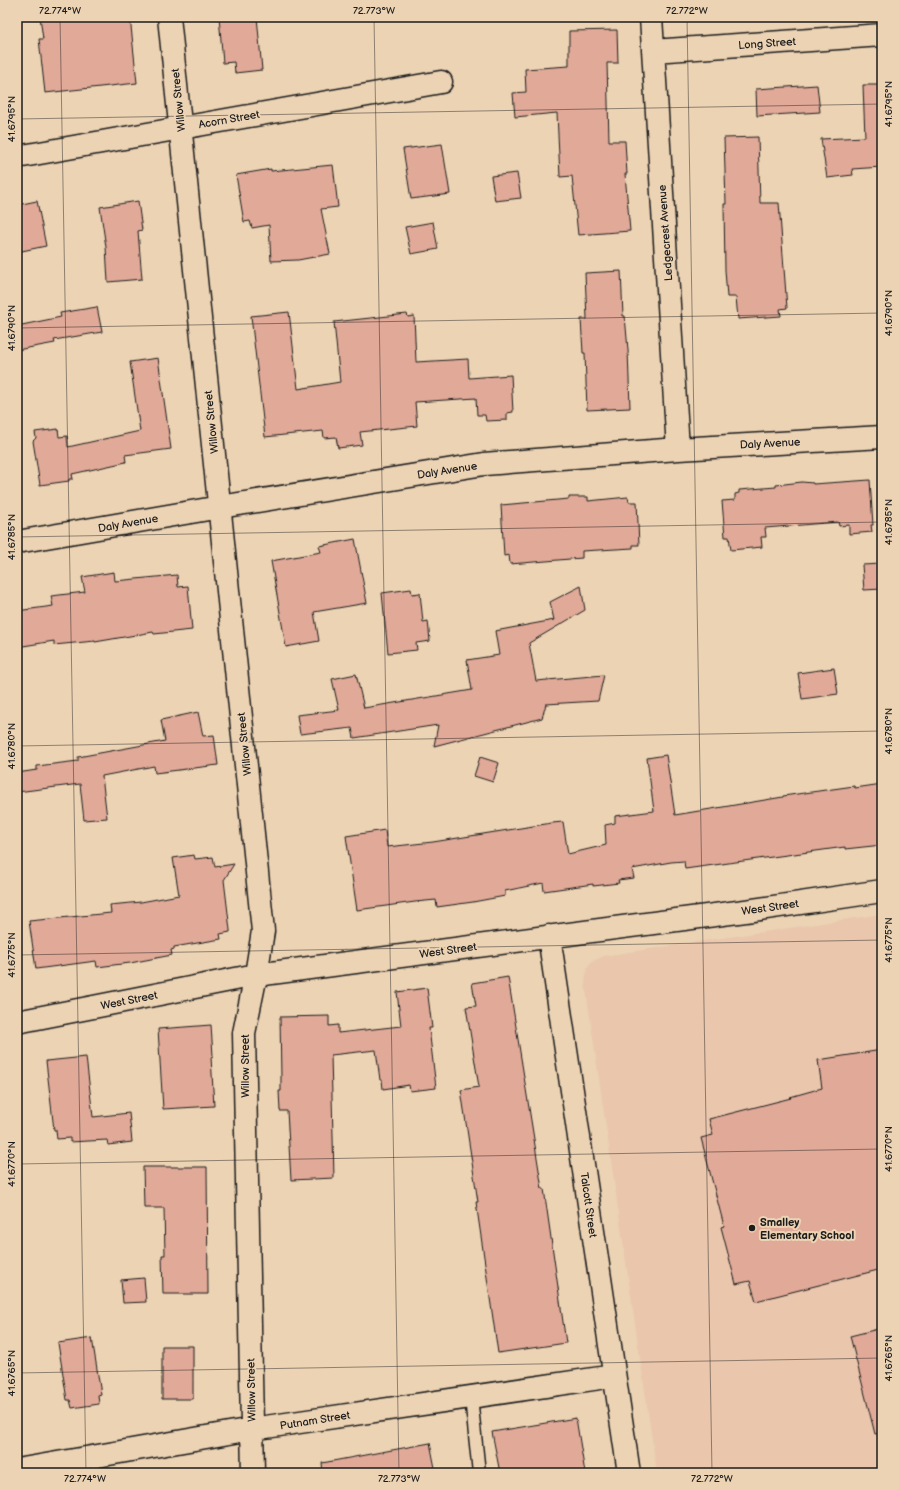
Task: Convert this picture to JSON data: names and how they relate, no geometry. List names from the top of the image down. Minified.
{"streets":{"street":["Long Street","Willow Street","Acorn Street","Ledgecrest Avenue","Daly Avenue","West Street","Talcott Street","Putnam Street"]},"crossings":[["Long Street","Ledgecrest Avenue"],["Willow Street","Acorn Street"],["Willow Street","Daly Avenue"],["Willow Street","West Street"],["Willow Street","Putnam Street"],["Ledgecrest Avenue","Daly Avenue"],["West Street","Talcott Street"],["Talcott Street","Putnam Street"]],"places":["Smalley Elementary School"],"coordinates":["72.774°W","72.773°W","72.772°W","41.6795°N","41.6790°N","41.6785°N","41.6780°N","41.6775°N","41.6770°N","41.6765°N"]}
